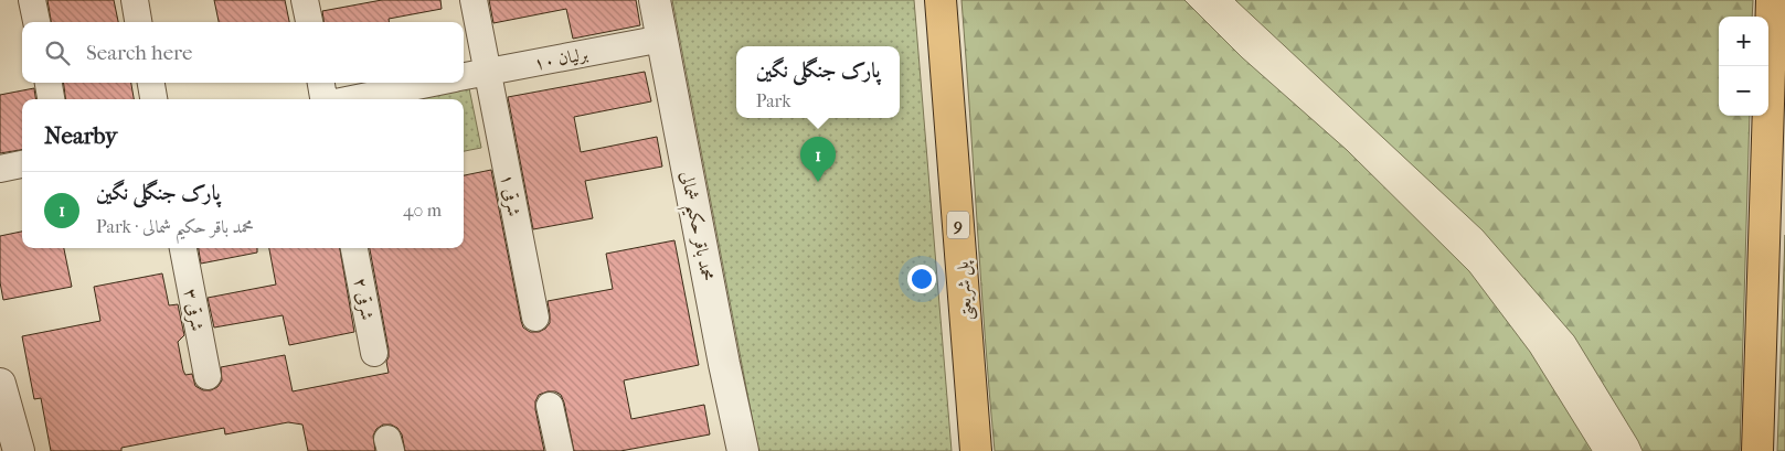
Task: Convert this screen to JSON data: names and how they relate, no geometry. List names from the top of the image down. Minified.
{"streets":{"main road":["9","پل شریعتی"],"street":["برلیان ۱۰","۱ شرقی","محمد باقر حکیم شمالی","۲ شرقی","۳ شرقی"]},"crossings":[["برلیان ۱۰","۱ شرقی"],["برلیان ۱۰","محمد باقر حکیم شمالی"]],"page":{"map_buttons":["+","−"],"search":"Search here","popup":["پارک جنگلی نگین","Park"],"heading":"Nearby","pins":"1","list":[{"mark":"1","name":"پارک جنگلی نگین","note":"Park · محمد باقر حکیم شمالی","value":"40 m"}]}}
